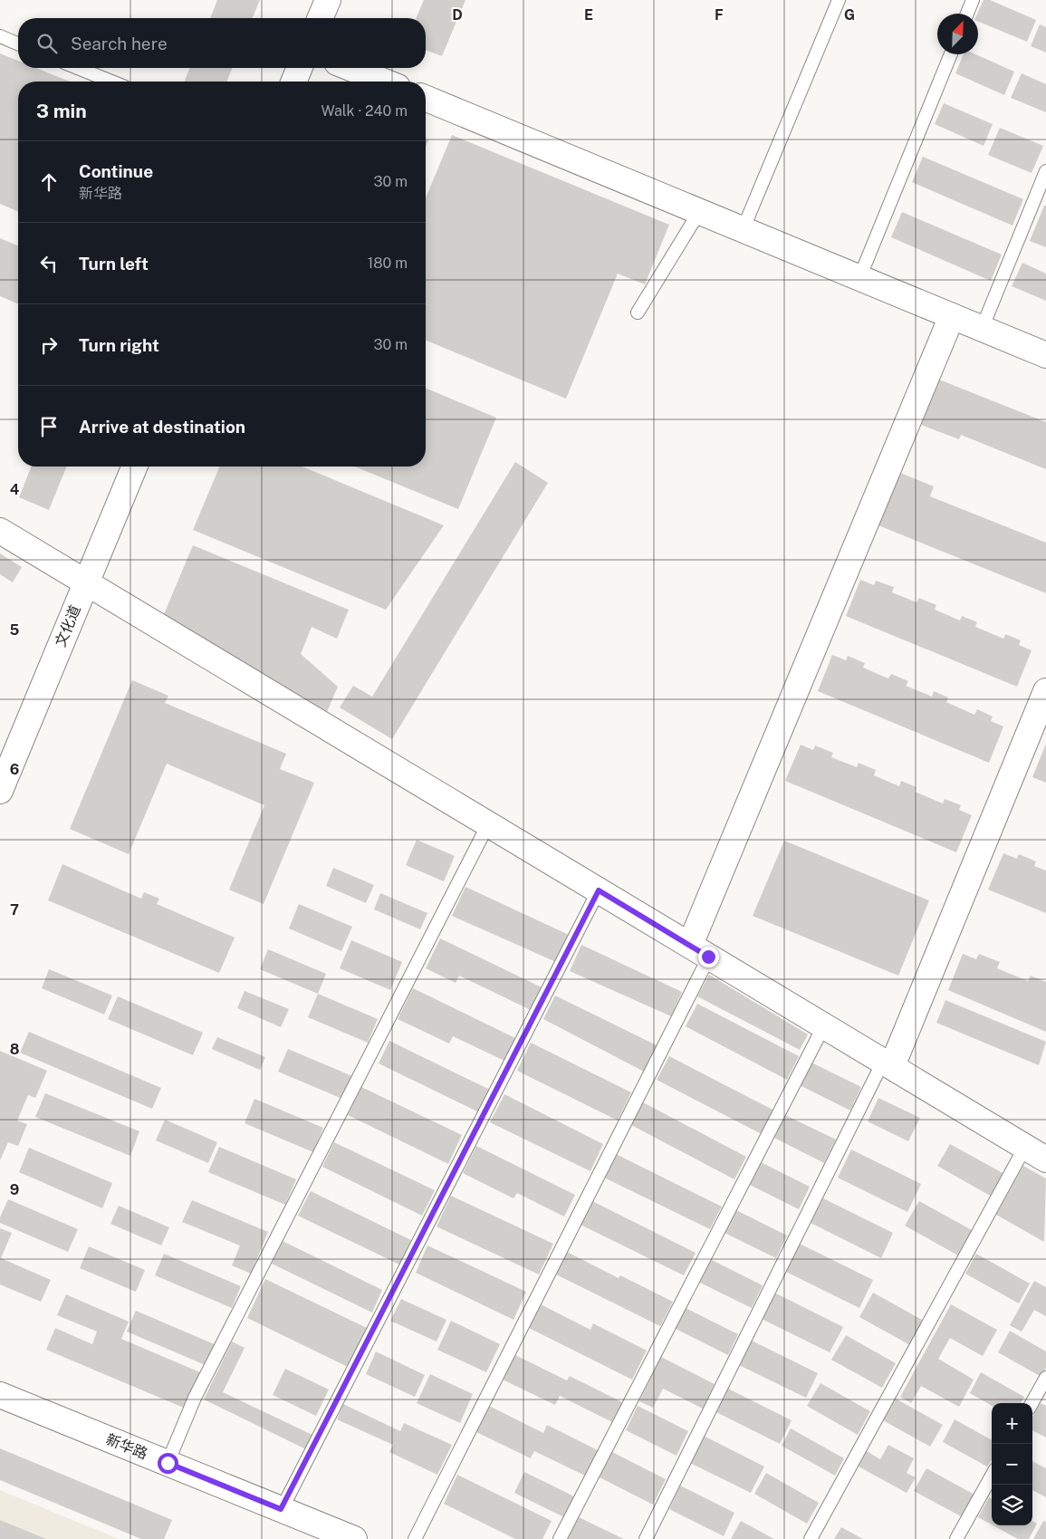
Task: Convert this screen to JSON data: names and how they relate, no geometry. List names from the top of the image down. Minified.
{"streets":{"street":["文化道","新华路"]},"north":"top right","page":{"search":"Search here","heading":["3 min","Walk · 240 m"],"list":[["Continue","新华路","30 m"],["Turn left","180 m"],["Turn right","30 m"],"Arrive at destination"],"map_buttons":["+","−"]},"grid":{"columns":["D","E","F","G"],"rows":["4","5","6","7","8","9"]}}
